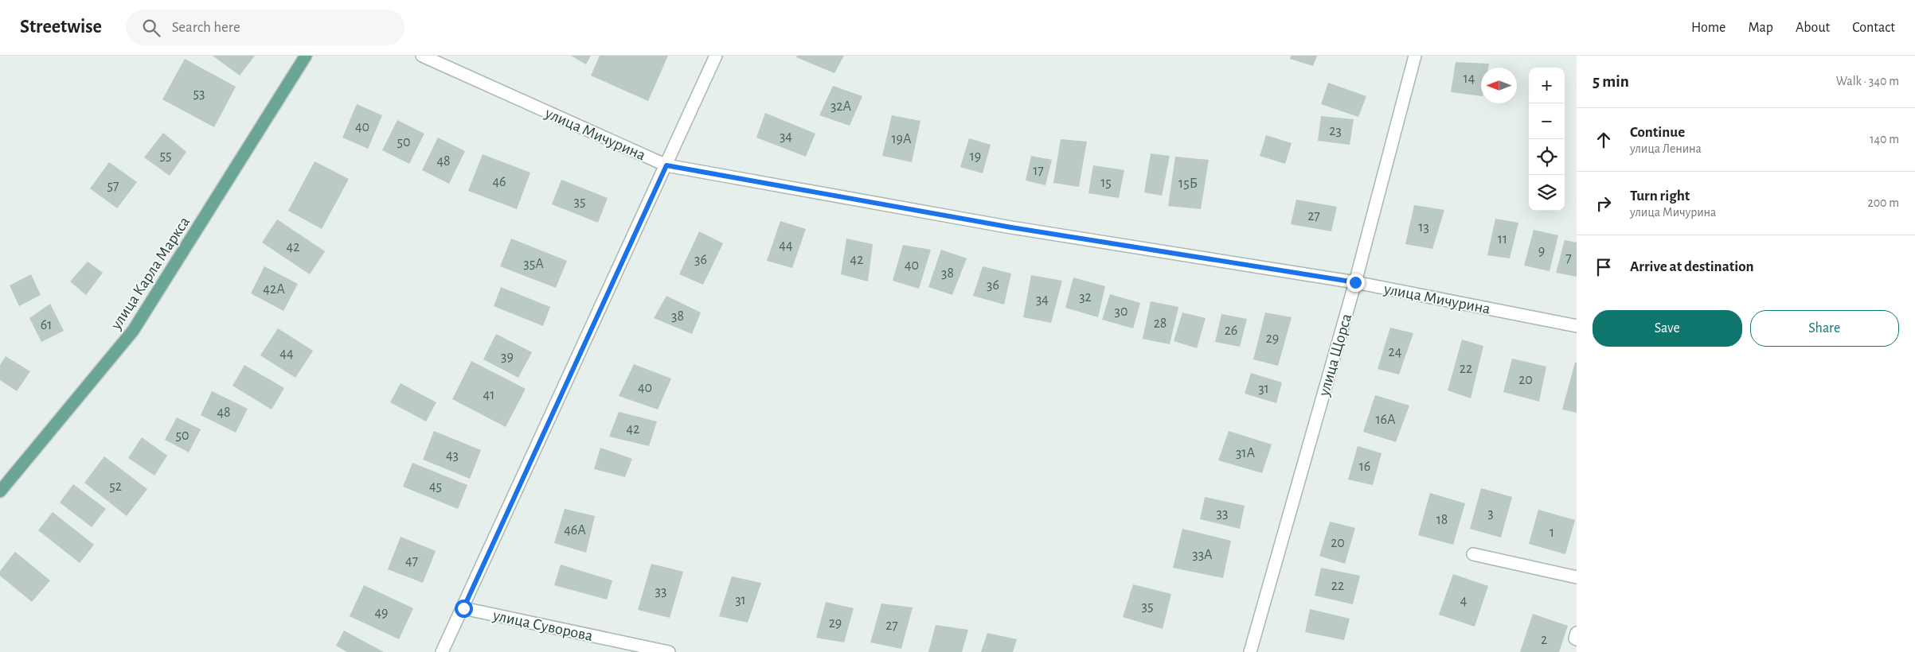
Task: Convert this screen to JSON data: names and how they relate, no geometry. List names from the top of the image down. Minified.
{"streets":{"main road":["улица Карла Маркса"],"street":["улица Мичурина","улица Щорса","улица Суворова"]},"crossings":[["улица Мичурина","улица Щорса"]],"house_numbers":["14","53","32А","40","23","34","19А","50","55","19","48","17","46","15","15Б","57","35","27","13","11","44","42","9","7","36","42","35А","40","38","36","42А","32","34","30","38","28","61","26","29","24","44","39","22","20","40","31","41","48","16А","42","50","31А","43","16","52","45","33","3","18","46А","1","20","33А","47","22","33","31","4","35","49","29","27","2"],"north":"left","page":{"header":"Streetwise","search":"Search here","nav":["Home","Map","About","Contact"],"heading":["5 min","Walk · 340 m"],"map_buttons":["+","−"],"list":[["Continue","улица Ленина","140 m"],["Turn right","улица Мичурина","200 m"],"Arrive at destination"],"buttons":["Save","Share"]}}
